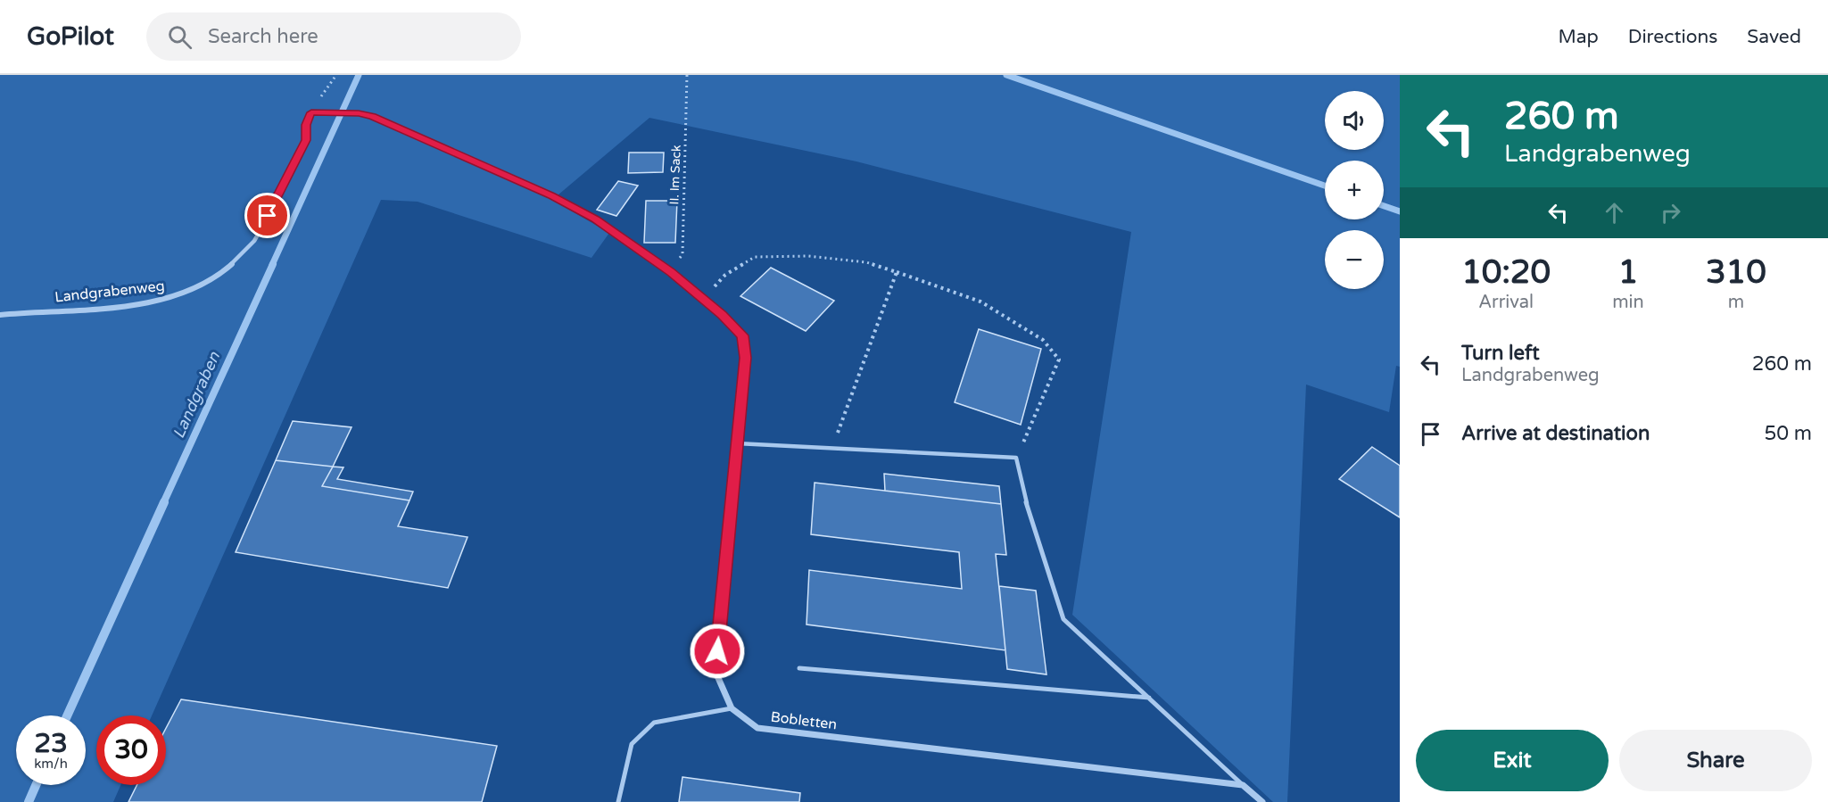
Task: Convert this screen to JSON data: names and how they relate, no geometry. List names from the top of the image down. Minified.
{"streets":{"street":["Landgrabenweg","Bobletten"],"path":["II. Im Sack"]},"crossings":[["II. Im Sack","Bobletten"],["Landgrabenweg","Bobletten"]],"water":["Landgraben"],"page":{"header":"GoPilot","search":"Search here","nav":["Map","Directions","Saved"],"turn":["260 m","Landgrabenweg"],"map_buttons":["+","−"],"eta":["10:20","Arrival","1","min","310","m"],"list":[{"name":"Turn left","note":"Landgrabenweg","value":"260 m"},{"name":"Arrive at destination","value":"50 m"}],"speed":"23 km/h","limit":"30","buttons":["Exit","Share"]}}
